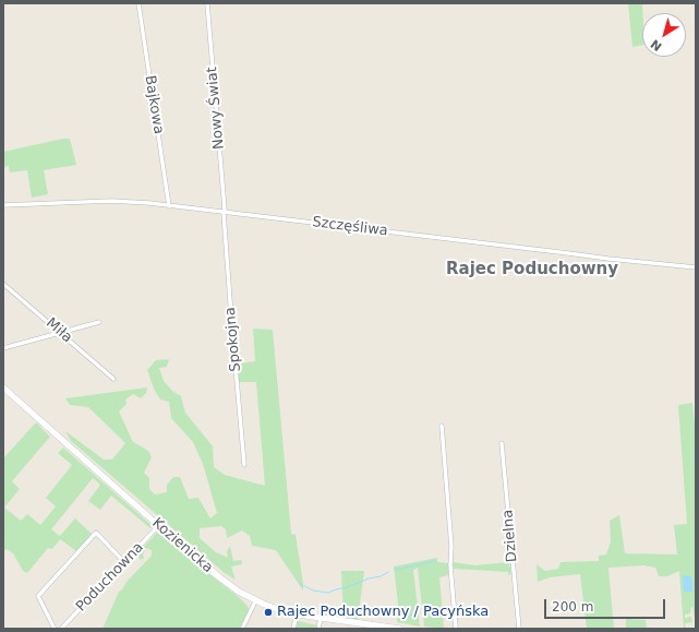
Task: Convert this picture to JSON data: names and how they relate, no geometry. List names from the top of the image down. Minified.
{"streets":{"main road":["Kozienicka"],"street":["Bajkowa","Nowy Świat","Szczęśliwa","Miła","Spokojna","Dzielna","Poduchowna"]},"crossings":[["Bajkowa","Szczęśliwa"],["Nowy Świat","Szczęśliwa"],["Nowy Świat","Spokojna"],["Szczęśliwa","Spokojna"],["Kozienicka","Poduchowna"]],"districts":["Rajec Poduchowny"],"places":["Rajec Poduchowny / Pacyńska"],"scale_bar":"200 m","north":"bottom left"}
